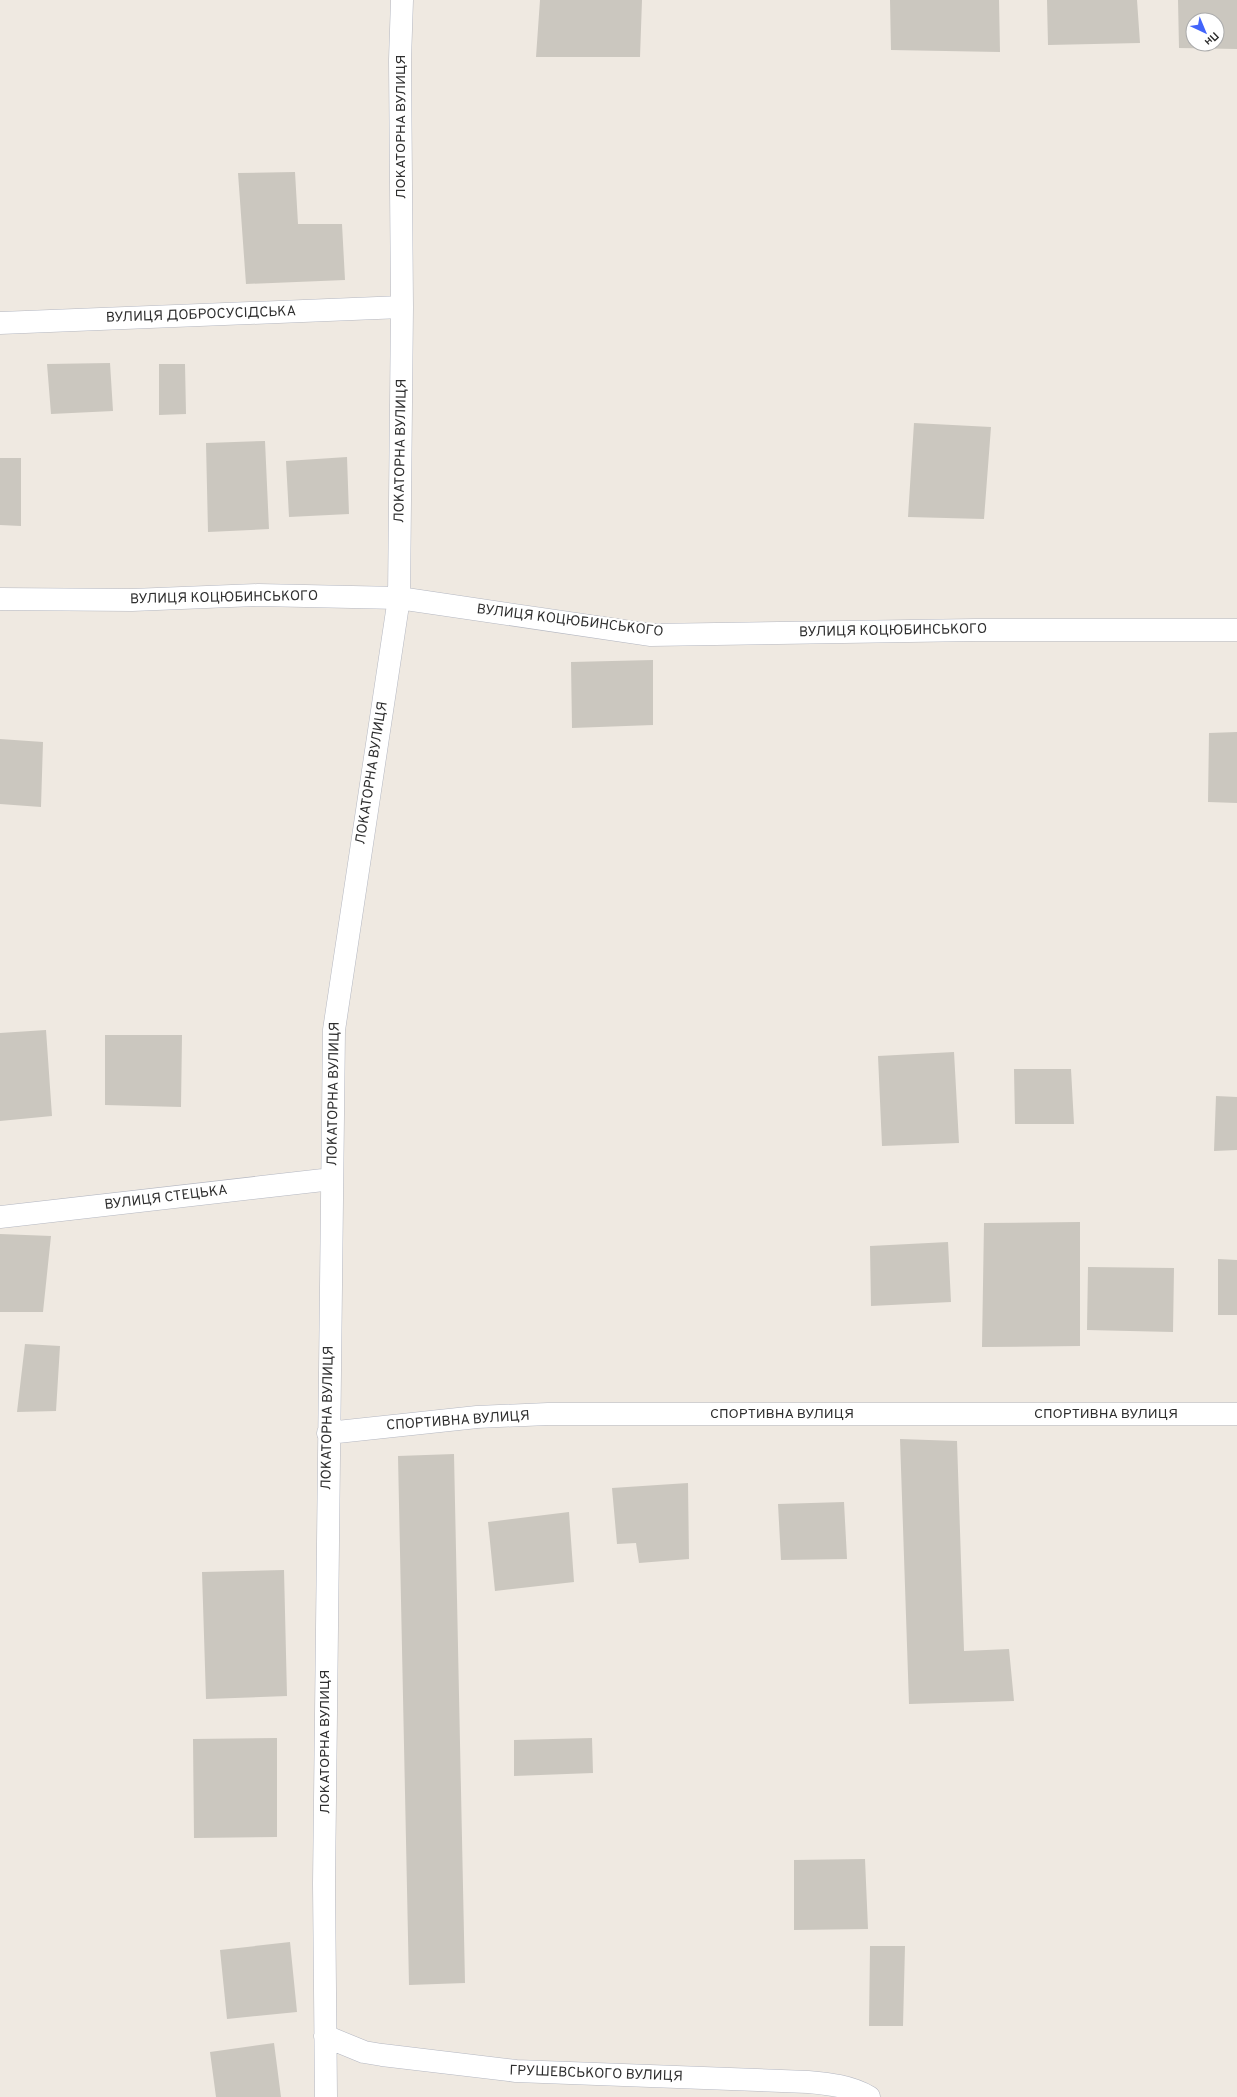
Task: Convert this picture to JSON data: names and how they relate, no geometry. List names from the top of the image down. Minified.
{"streets":{"street":["ЛОКАТОРНА ВУЛИЦЯ","ВУЛИЦЯ ДОБРОСУСІДСЬКА","ВУЛИЦЯ КОЦЮБИНСЬКОГО","ВУЛИЦЯ СТЕЦЬКА","СПОРТИВНА ВУЛИЦЯ","ГРУШЕВСЬКОГО ВУЛИЦЯ"]},"crossings":[["ЛОКАТОРНА ВУЛИЦЯ","ВУЛИЦЯ ДОБРОСУСІДСЬКА"],["ЛОКАТОРНА ВУЛИЦЯ","ВУЛИЦЯ КОЦЮБИНСЬКОГО"],["ЛОКАТОРНА ВУЛИЦЯ","ВУЛИЦЯ СТЕЦЬКА"],["ЛОКАТОРНА ВУЛИЦЯ","СПОРТИВНА ВУЛИЦЯ"],["ЛОКАТОРНА ВУЛИЦЯ","ГРУШЕВСЬКОГО ВУЛИЦЯ"]],"north":"bottom right"}
